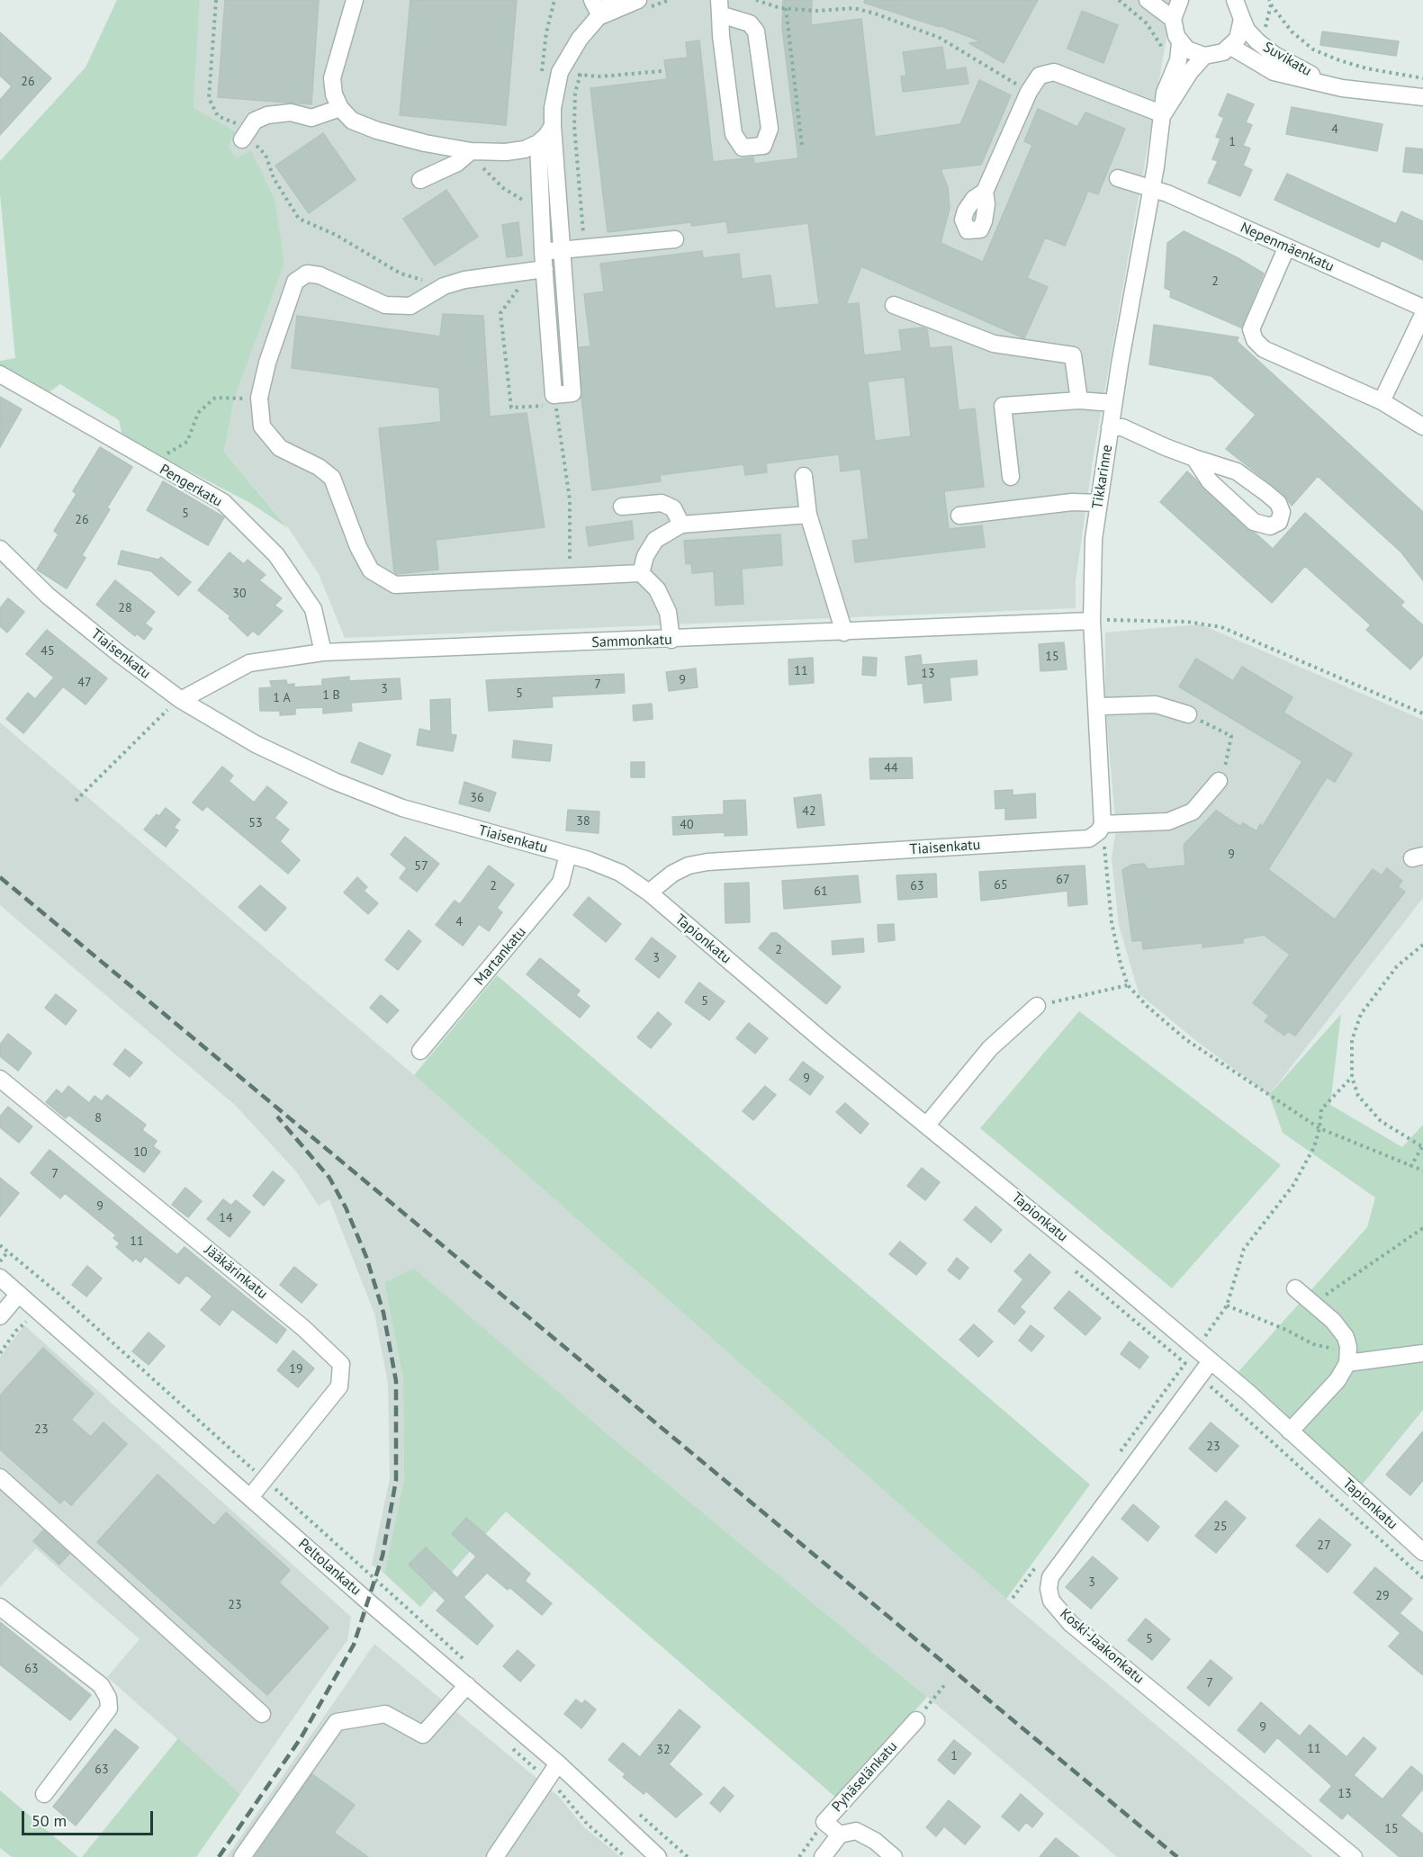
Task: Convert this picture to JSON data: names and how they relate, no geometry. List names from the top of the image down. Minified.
{"streets":{"street":["Suvikatu","Nepenmäenkatu","Tikkarinne","Pengerkatu","Sammonkatu","Tiaisenkatu","Tapionkatu","Martankatu","Jääkärinkatu","Peltolankatu","Koski-Jaakonkatu","Pyhäselänkatu"]},"crossings":[["Nepenmäenkatu","Tikkarinne"],["Tikkarinne","Sammonkatu"],["Tikkarinne","Tiaisenkatu"],["Pengerkatu","Sammonkatu"],["Sammonkatu","Tiaisenkatu"],["Tiaisenkatu","Tapionkatu"],["Tiaisenkatu","Martankatu"],["Tapionkatu","Koski-Jaakonkatu"],["Jääkärinkatu","Peltolankatu"]],"house_numbers":["26","4","1","2","5","26","30","28","45","15","11","13","9","47","7","3","5","1 B","1 A","44","36","42","38","53","40","9","57","67","65","2","63","61","4","2","3","5","9","8","10","7","9","14","11","19","23","23","25","27","3","29","23","5","63","7","9","11","32","1","63","13","15"],"scale_bar":"50 m"}
